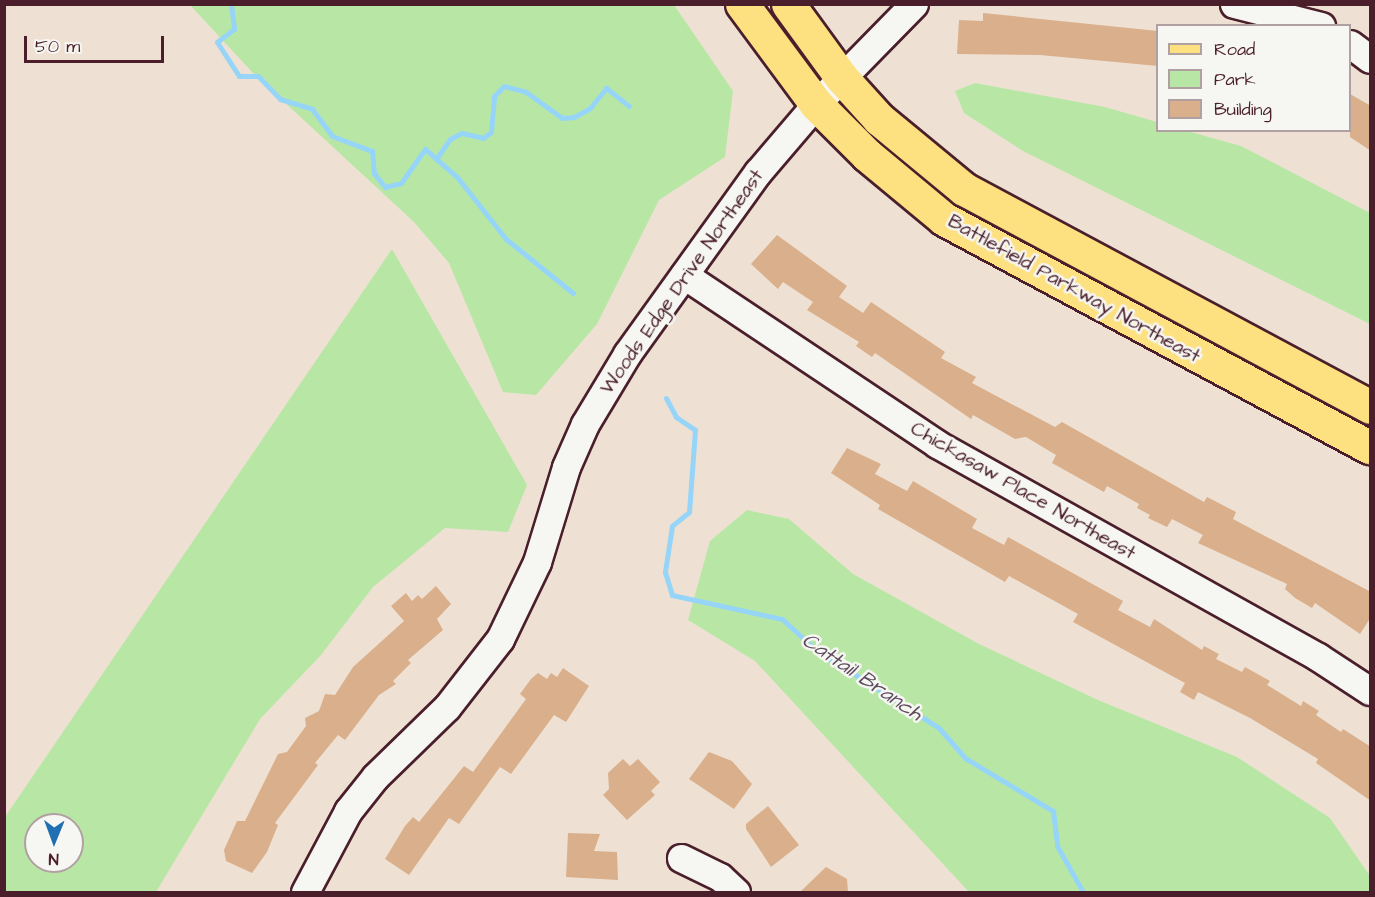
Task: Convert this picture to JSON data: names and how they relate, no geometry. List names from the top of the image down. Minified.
{"streets":{"main road":["Battlefield Parkway Northeast"],"street":["Woods Edge Drive Northeast","Chickasaw Place Northeast"]},"crossings":[["Woods Edge Drive Northeast","Battlefield Parkway Northeast"],["Woods Edge Drive Northeast","Chickasaw Place Northeast"]],"water":["Cattail Branch"],"legend":["Road","Park","Building"],"scale_bar":"50 m","north":"bottom"}
